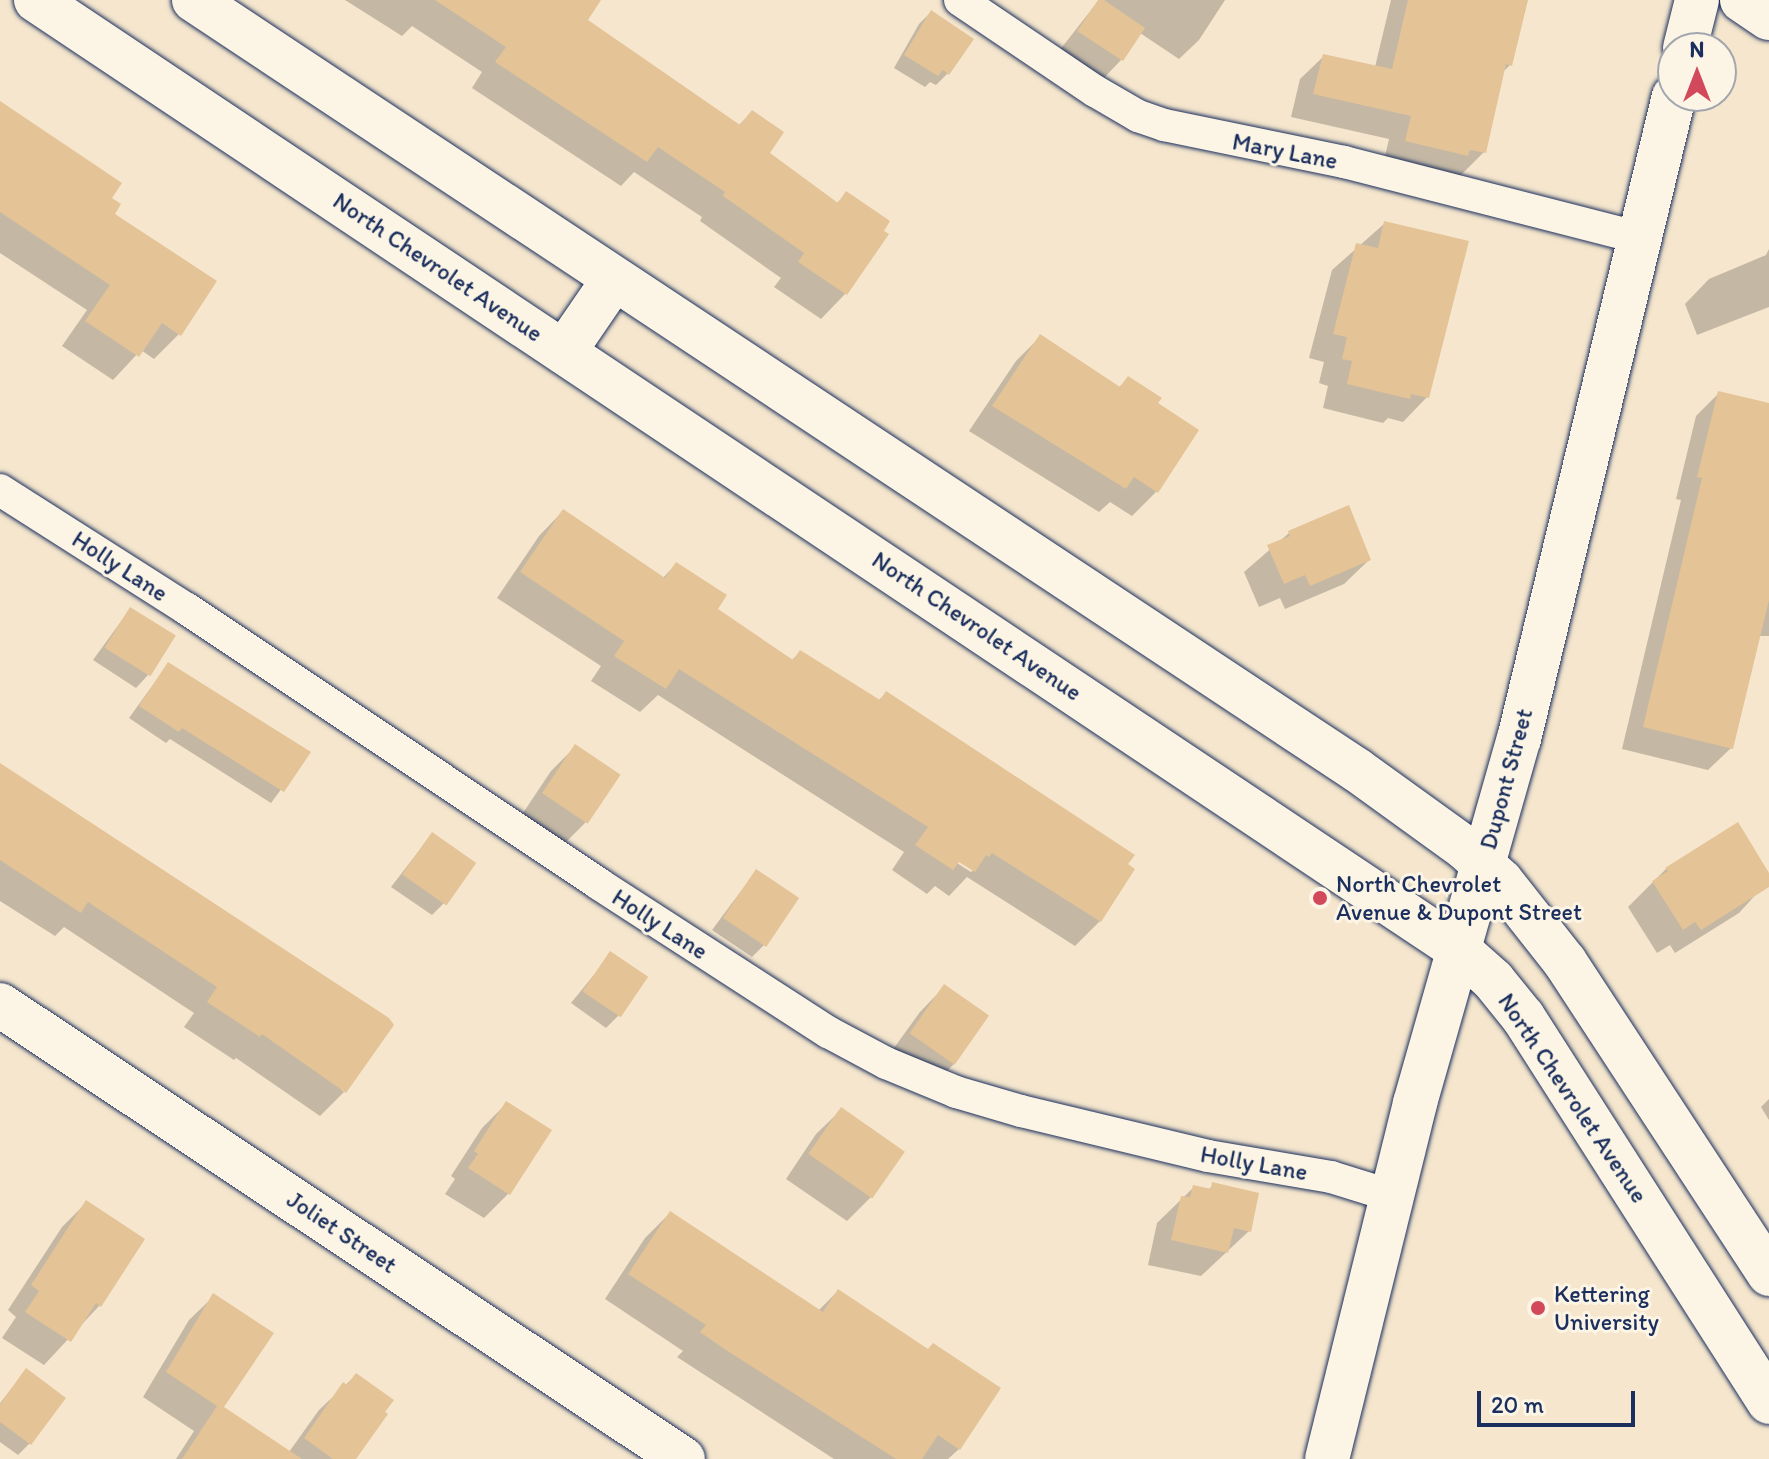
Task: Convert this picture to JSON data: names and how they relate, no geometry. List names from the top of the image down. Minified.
{"streets":{"street":["North Chevrolet Avenue","Dupont Street","Joliet Street"],"lane":["Mary Lane","Holly Lane"]},"crossings":[["Mary Lane","Dupont Street"],["North Chevrolet Avenue","Dupont Street"],["Holly Lane","Dupont Street"]],"places":["North Chevrolet Avenue & Dupont Street","Kettering University"],"scale_bar":"20 m","north":"top"}
